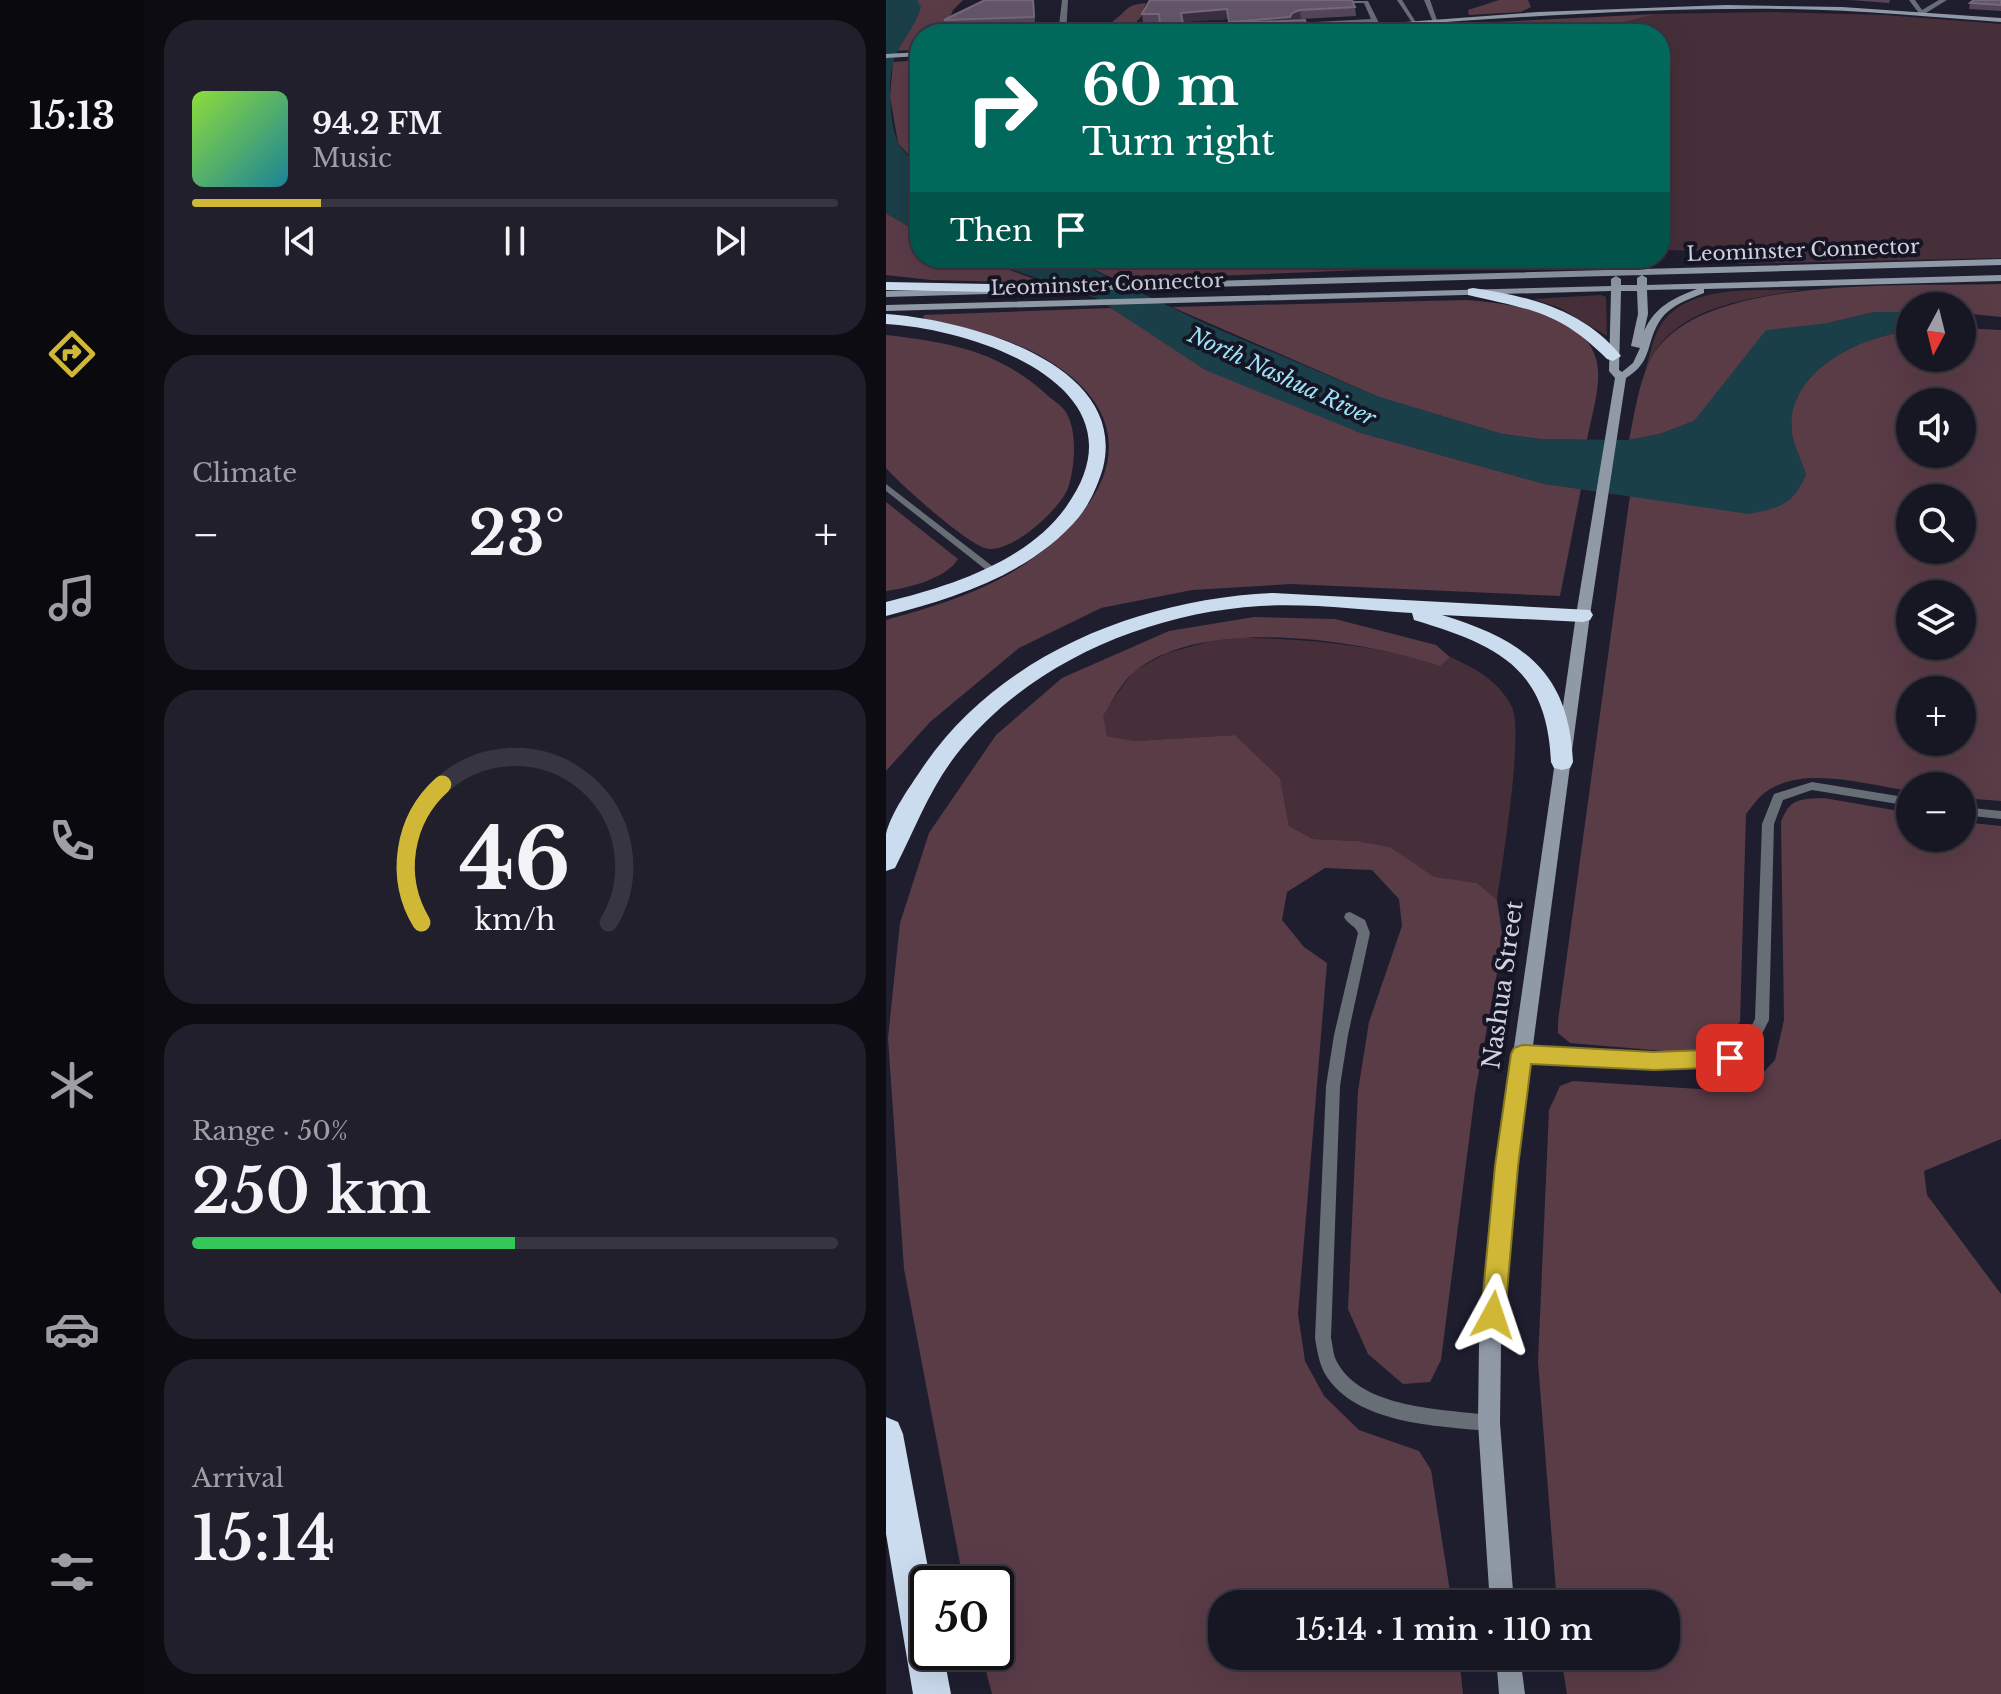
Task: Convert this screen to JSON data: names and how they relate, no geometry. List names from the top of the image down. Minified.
{"streets":{"main road":["Leominster Connector","Nashua Street"]},"crossings":[["Leominster Connector","Nashua Street"]],"water":["North Nashua River"],"north":"bottom","page":{"tabs":"15:13","turn":["60 m","Turn right"],"song":["94.2 FM","Music"],"then":"Then","map_buttons":["+","−"],"tile":["Climate",["Range · 50%","250 km"],["Arrival","15:14"]],"heat":["−","23°","+"],"limit":"50","trip":"15:14 · 1 min · 110 m","gauge":["46","km/h"]}}
